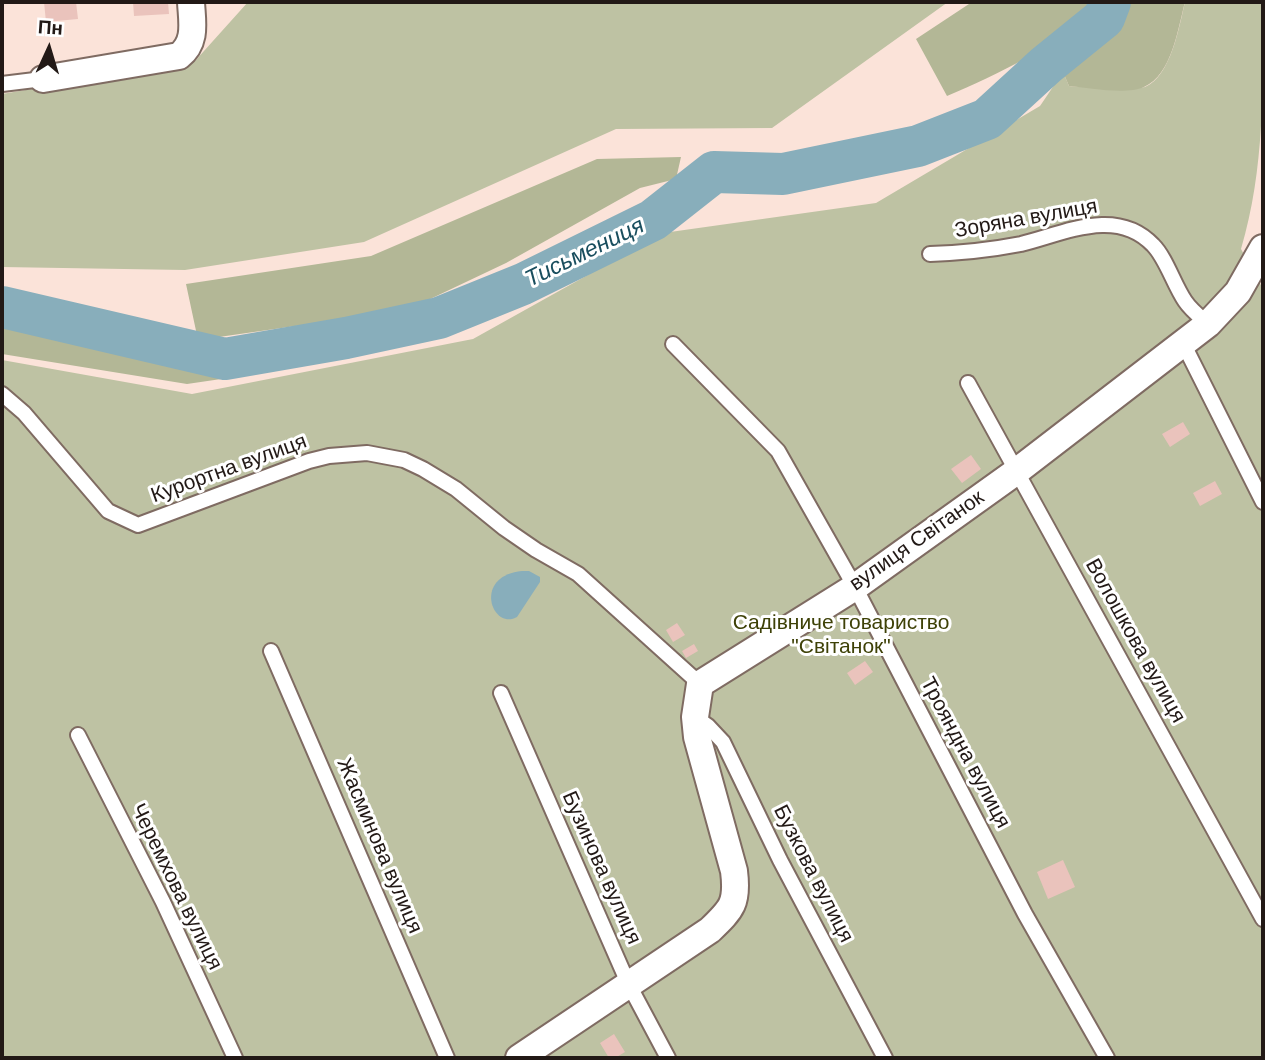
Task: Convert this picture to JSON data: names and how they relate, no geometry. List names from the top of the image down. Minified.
{"streets":{"street":["вулиця Світанок"],"lane":["Зоряна вулиця","Курортна вулиця","Волошкова вулиця","Трояндна вулиця","Жасминова вулиця","Бузинова вулиця","Бузкова вулиця","Черемхова вулиця"]},"crossings":[["Зоряна вулиця","вулиця Світанок"],["Курортна вулиця","вулиця Світанок"],["вулиця Світанок","Волошкова вулиця"],["вулиця Світанок","Трояндна вулиця"]],"water":["Тисьмениця"],"parks":["Садівниче товариство \"Світанок\""],"north":"top"}
